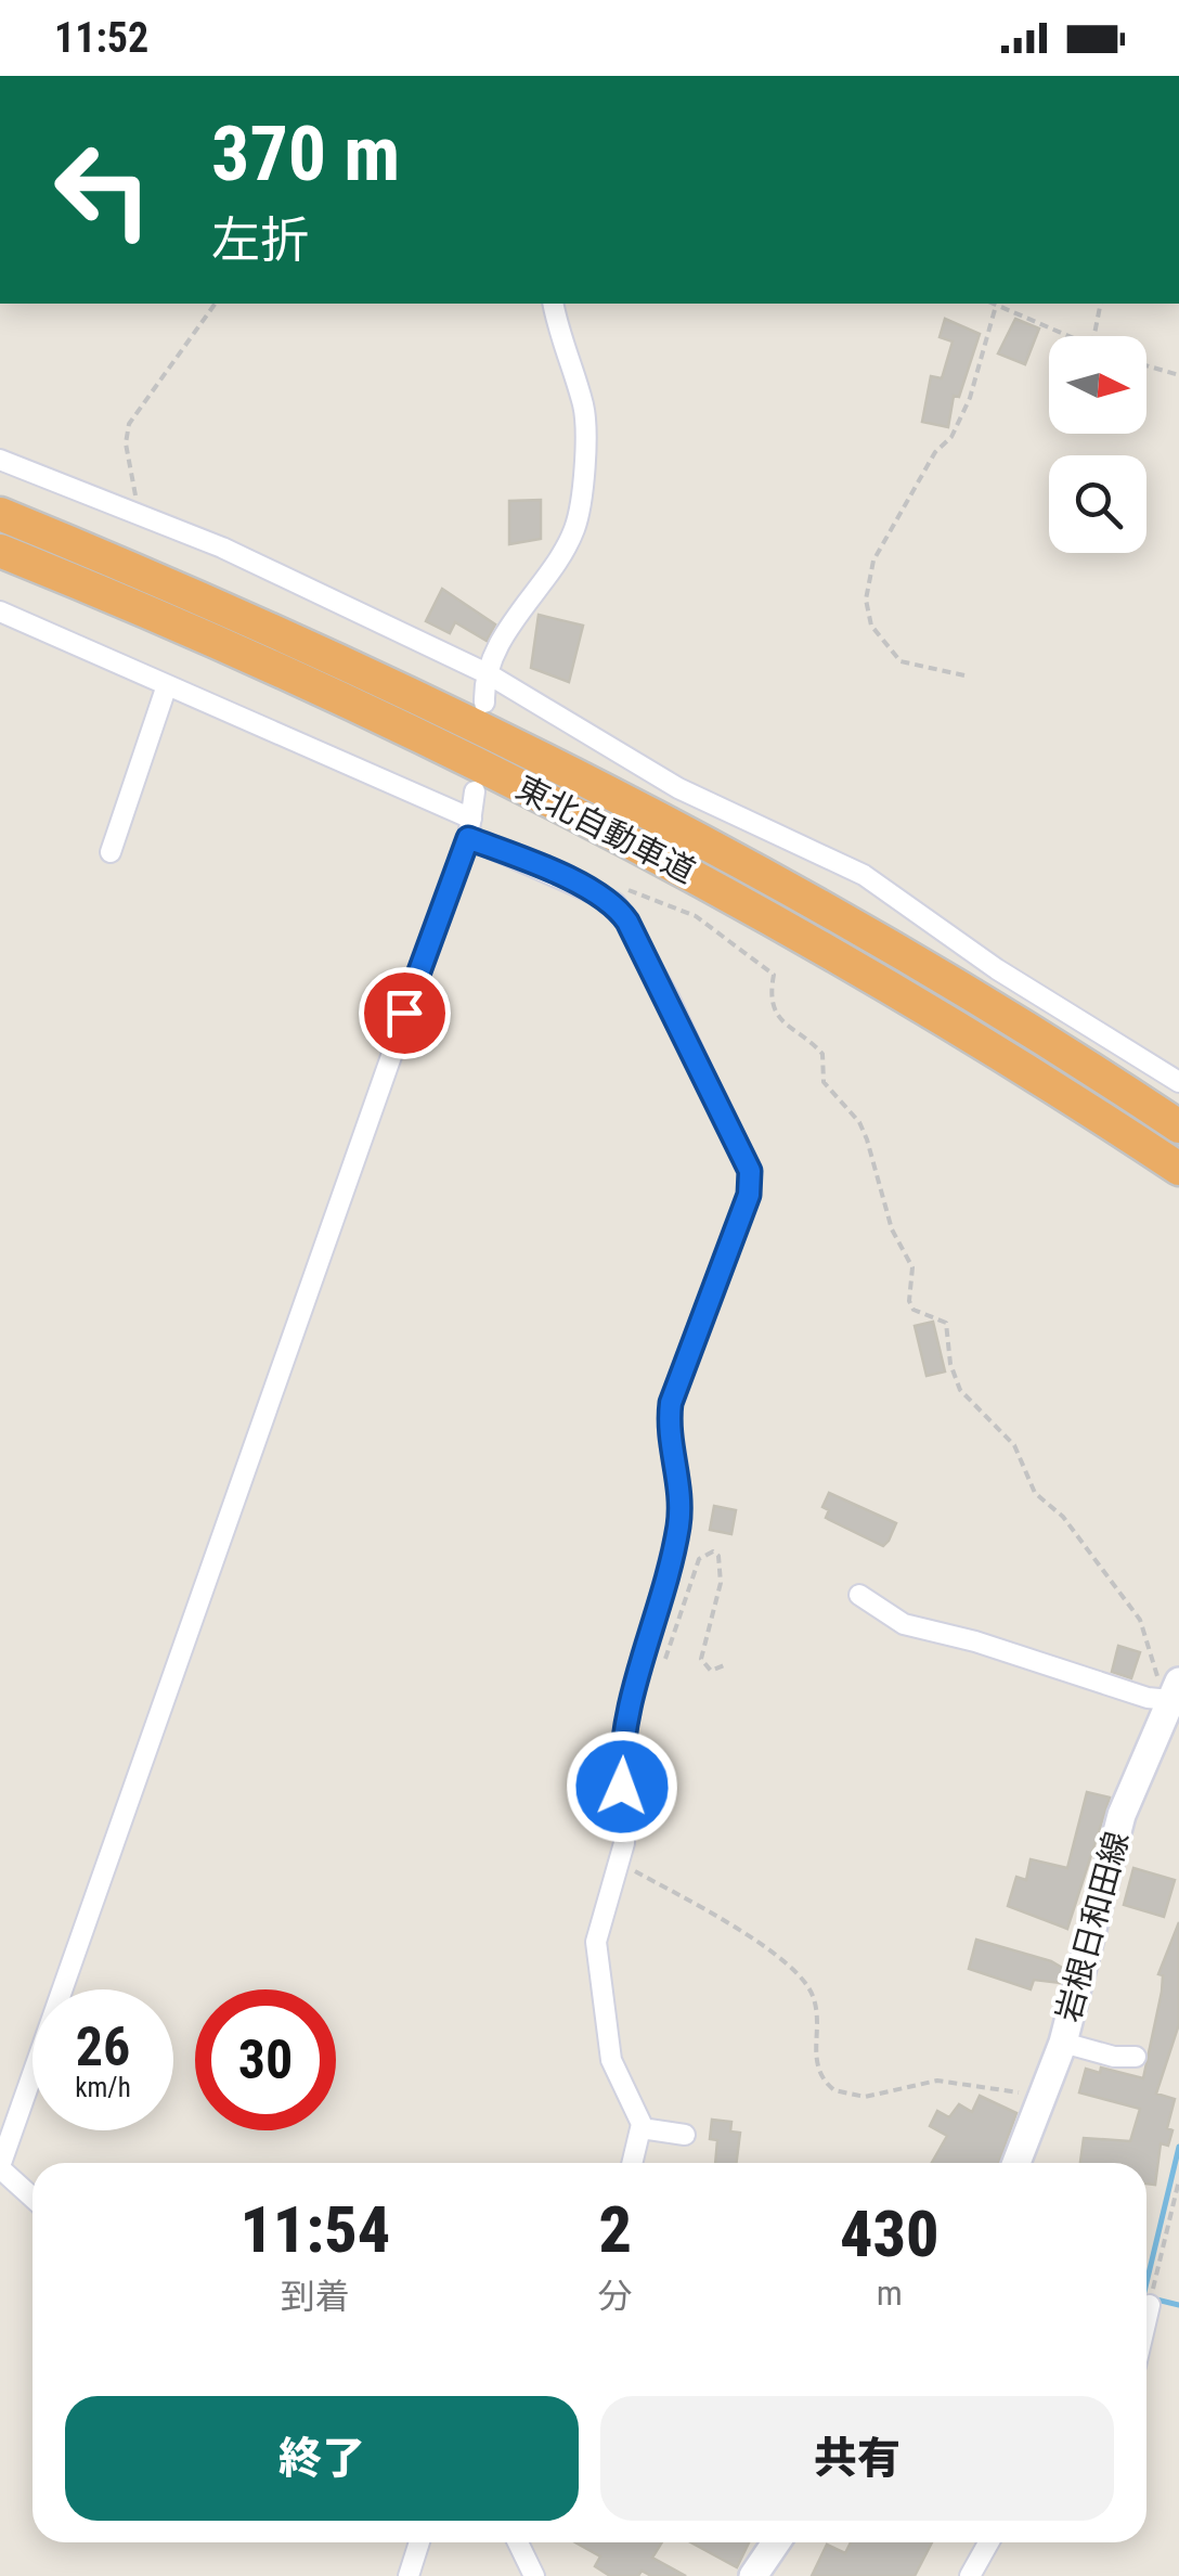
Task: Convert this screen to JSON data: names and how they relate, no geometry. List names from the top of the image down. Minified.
{"streets":{"highway":["東北自動車道"],"main road":["岩根日和田線"]},"north":"right","page":{"status":"11:52","turn":["370 m","左折"],"speed":"26 km/h","limit":"30","eta":["11:54","到着","2","分","430","m"],"buttons":["終了","共有"]}}
